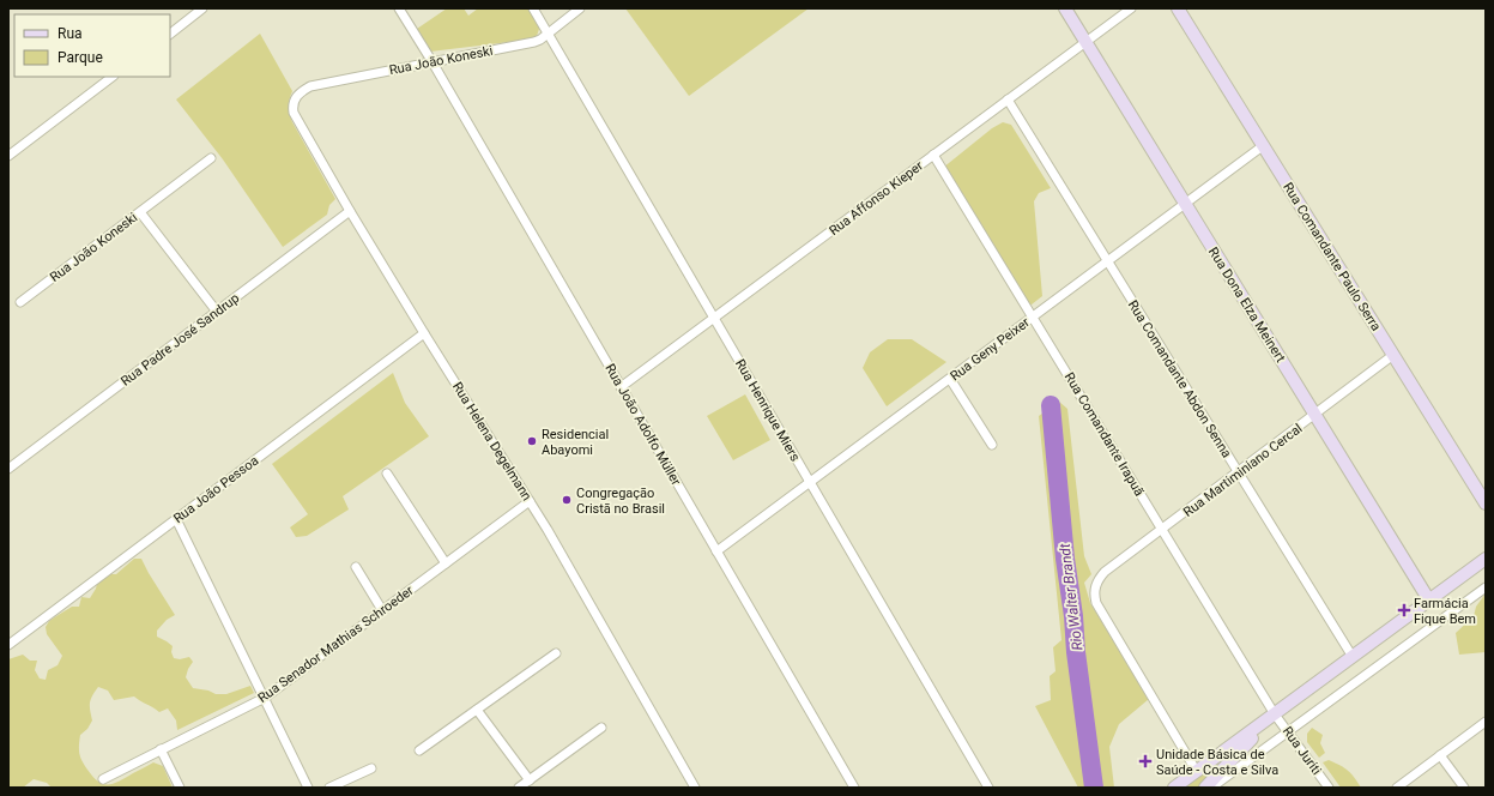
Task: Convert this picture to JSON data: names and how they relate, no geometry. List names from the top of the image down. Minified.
{"streets":{"street":["Rua João Koneski","Rua Affonso Kieper","Rua Comandante Paulo Serra","Rua Dona Elza Meinert","Rua Padre José Sandrup","Rua Geny Peixer","Rua Comandante Abdon Senna","Rua Henrique Miers","Rua João Adolfo Müller","Rua Comandante Irapuã","Rua Helena Degelmann","Rua Martiminiano Cercal","Rua João Pessoa","Rua Senador Mathias Schroeder","Rua Juriti"]},"crossings":[["Rua João Koneski","Rua Henrique Miers"],["Rua João Koneski","Rua João Adolfo Müller"],["Rua João Koneski","Rua Helena Degelmann"],["Rua Affonso Kieper","Rua Dona Elza Meinert"],["Rua Affonso Kieper","Rua Comandante Abdon Senna"],["Rua Affonso Kieper","Rua Henrique Miers"],["Rua Affonso Kieper","Rua João Adolfo Müller"],["Rua Affonso Kieper","Rua Comandante Irapuã"],["Rua Comandante Paulo Serra","Rua Geny Peixer"],["Rua Comandante Paulo Serra","Rua Martiminiano Cercal"],["Rua Dona Elza Meinert","Rua Geny Peixer"],["Rua Dona Elza Meinert","Rua Martiminiano Cercal"],["Rua Padre José Sandrup","Rua Helena Degelmann"],["Rua Geny Peixer","Rua Comandante Abdon Senna"],["Rua Geny Peixer","Rua Henrique Miers"],["Rua Geny Peixer","Rua João Adolfo Müller"],["Rua Geny Peixer","Rua Comandante Irapuã"],["Rua Comandante Abdon Senna","Rua Martiminiano Cercal"],["Rua Comandante Irapuã","Rua Martiminiano Cercal"],["Rua Comandante Irapuã","Rua Juriti"],["Rua Helena Degelmann","Rua João Pessoa"],["Rua Helena Degelmann","Rua Senador Mathias Schroeder"]],"water":["Rio Walter Brandt"],"places":{"other":["Residencial Abayomi","Congregação Cristã no Brasil"],"health":["Farmácia Fique Bem","Unidade Básica de Saúde - Costa e Silva"]},"legend":["Rua","Parque"]}
